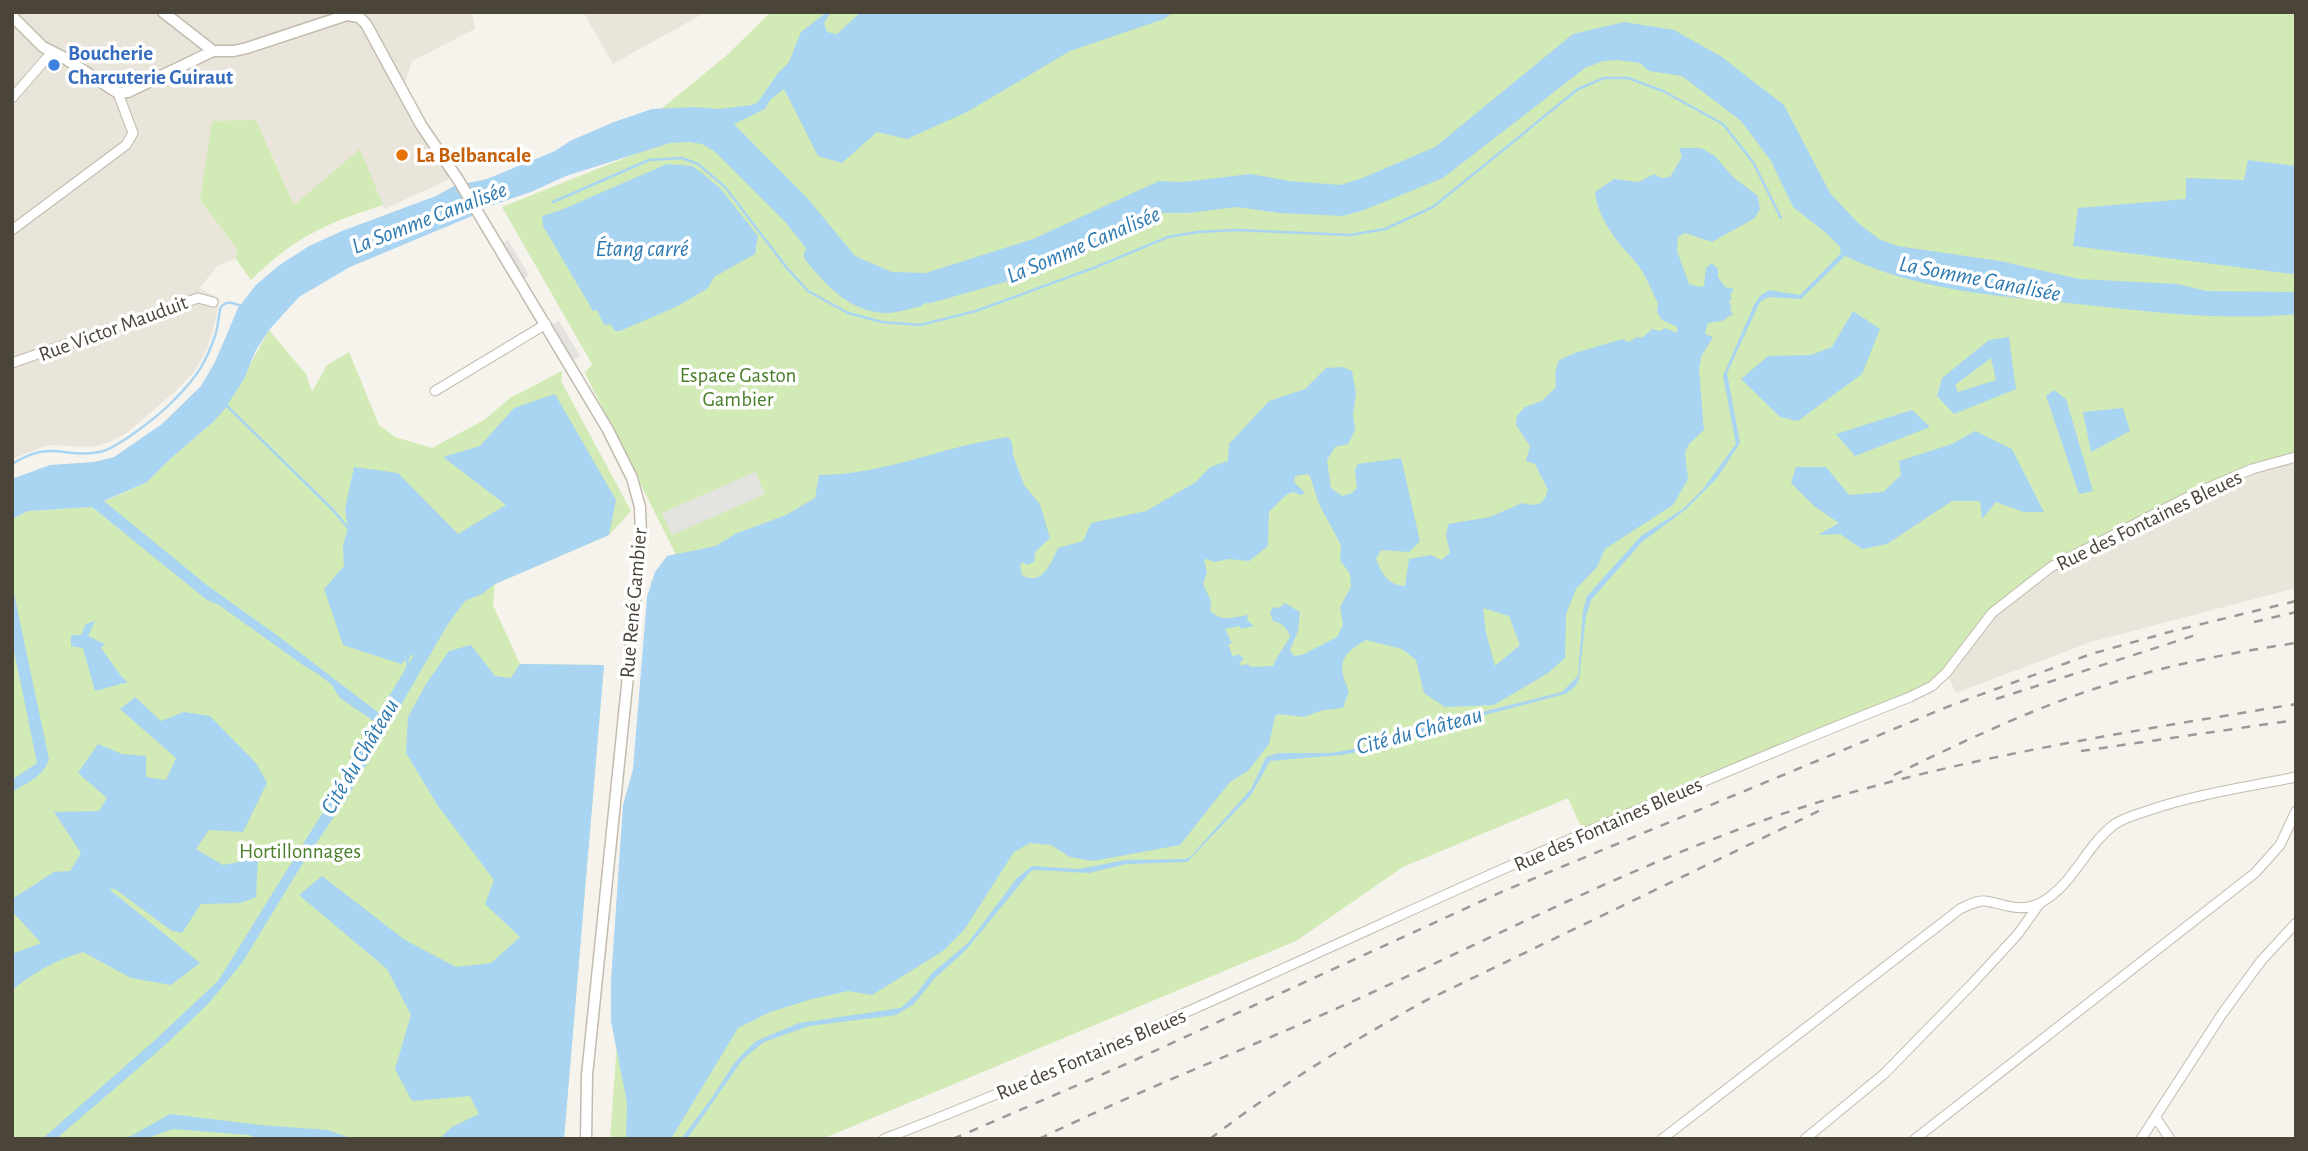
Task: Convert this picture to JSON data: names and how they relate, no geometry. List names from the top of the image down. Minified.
{"streets":{"street":["Rue Victor Mauduit","Rue des Fontaines Bleues","Rue René Gambier"]},"water":["La Somme Canalisée","Étang carré","Cité du Château"],"parks":["Espace Gaston Gambier","Hortillonnages"],"places":["Boucherie Charcuterie Guiraut","La Belbancale"]}
